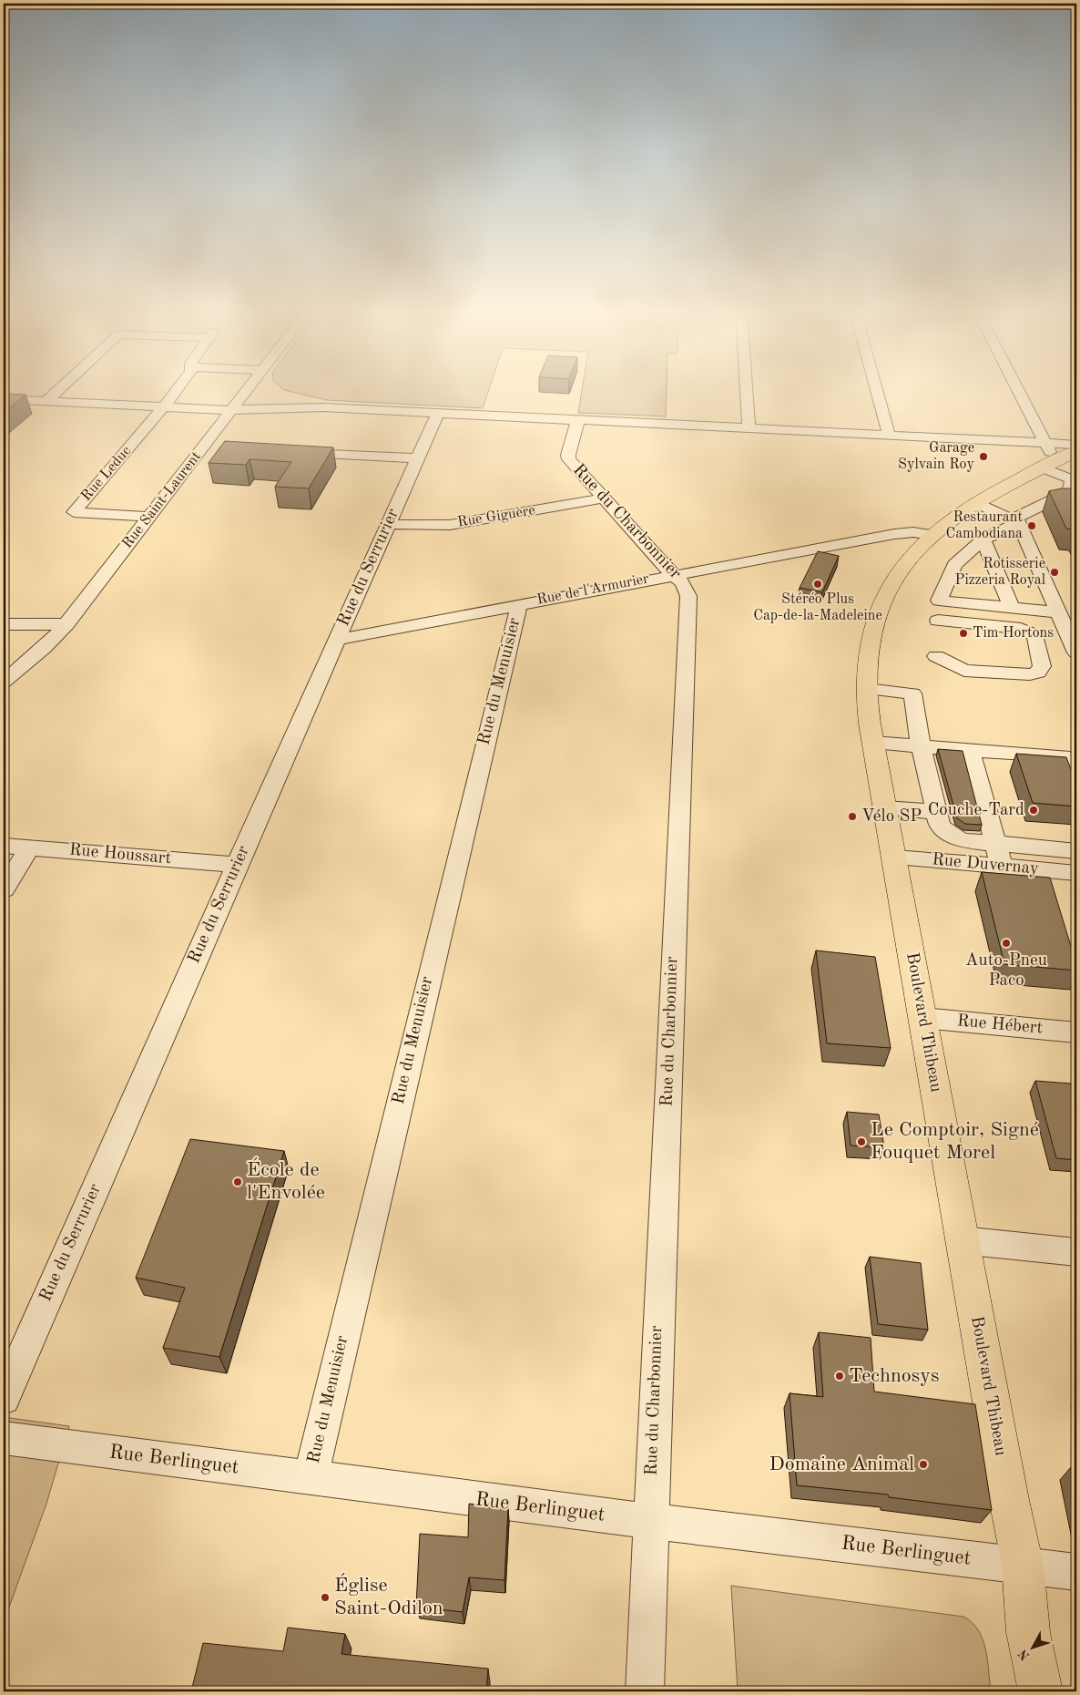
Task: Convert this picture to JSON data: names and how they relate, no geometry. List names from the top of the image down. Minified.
{"streets":{"main road":["Boulevard Thibeau"],"street":["Rue Leduc","Rue Saint-Laurent","Rue Giguère","Rue du Charbonnier","Rue du Serrurier","Rue de l'Armurier","Rue du Menuisier","Rue Houssart","Rue Duvernay","Rue Hébert","Rue Berlinguet"]},"crossings":[["Rue Leduc","Rue Saint-Laurent"],["Rue Giguère","Rue du Charbonnier"],["Rue Giguère","Rue du Serrurier"],["Rue du Charbonnier","Rue de l'Armurier"],["Rue du Charbonnier","Rue Berlinguet"],["Rue du Serrurier","Rue de l'Armurier"],["Rue du Serrurier","Rue Houssart"],["Rue de l'Armurier","Rue du Menuisier"],["Rue de l'Armurier","Boulevard Thibeau"],["Rue du Menuisier","Rue Berlinguet"],["Rue Duvernay","Boulevard Thibeau"],["Boulevard Thibeau","Rue Hébert"],["Boulevard Thibeau","Rue Berlinguet"]],"places":["Garage Sylvain Roy","Restaurant Cambodiana","Rotisserie Pizzeria Royal","Stéréo Plus Cap-de-la-Madeleine","Tim Hortons","Couche-Tard","Vélo SP","Auto-Pneu Paco","Le Comptoir, Signé Fouquet Morel","École de l'Envolée","Technosys","Domaine Animal","Église Saint-Odilon"],"north":"bottom left"}
